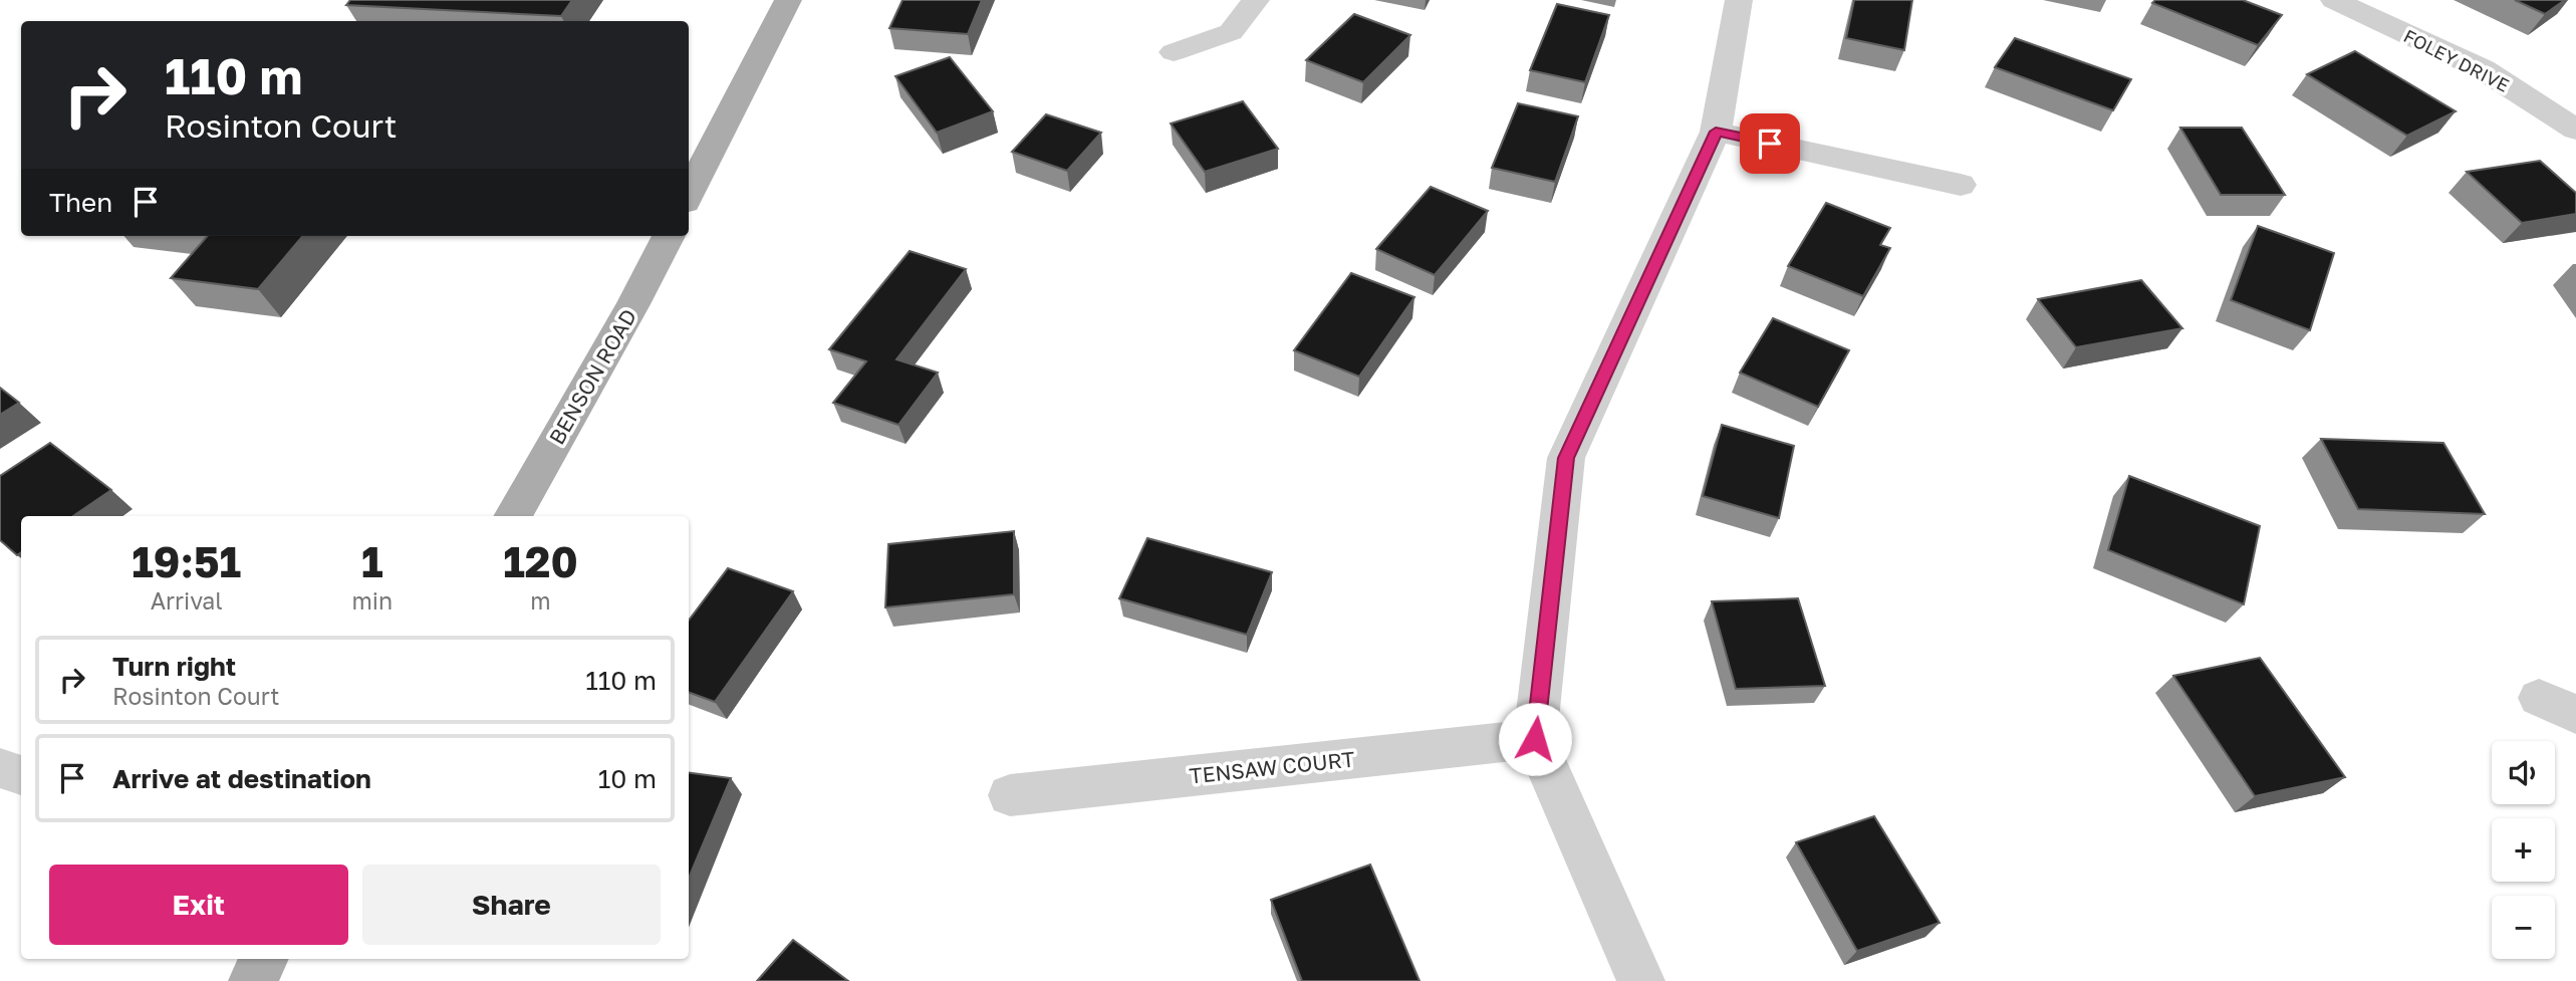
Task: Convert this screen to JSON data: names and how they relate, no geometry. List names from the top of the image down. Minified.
{"streets":{"main road":["BENSON ROAD"],"street":["FOLEY DRIVE","TENSAW COURT"]},"page":{"turn":["110 m","Rosinton Court"],"then":"Then","eta":["19:51","Arrival","1","min","120","m"],"list":[{"name":"Turn right","note":"Rosinton Court","value":"110 m"},{"name":"Arrive at destination","value":"10 m"}],"map_buttons":["+","−"],"buttons":["Exit","Share"]}}
